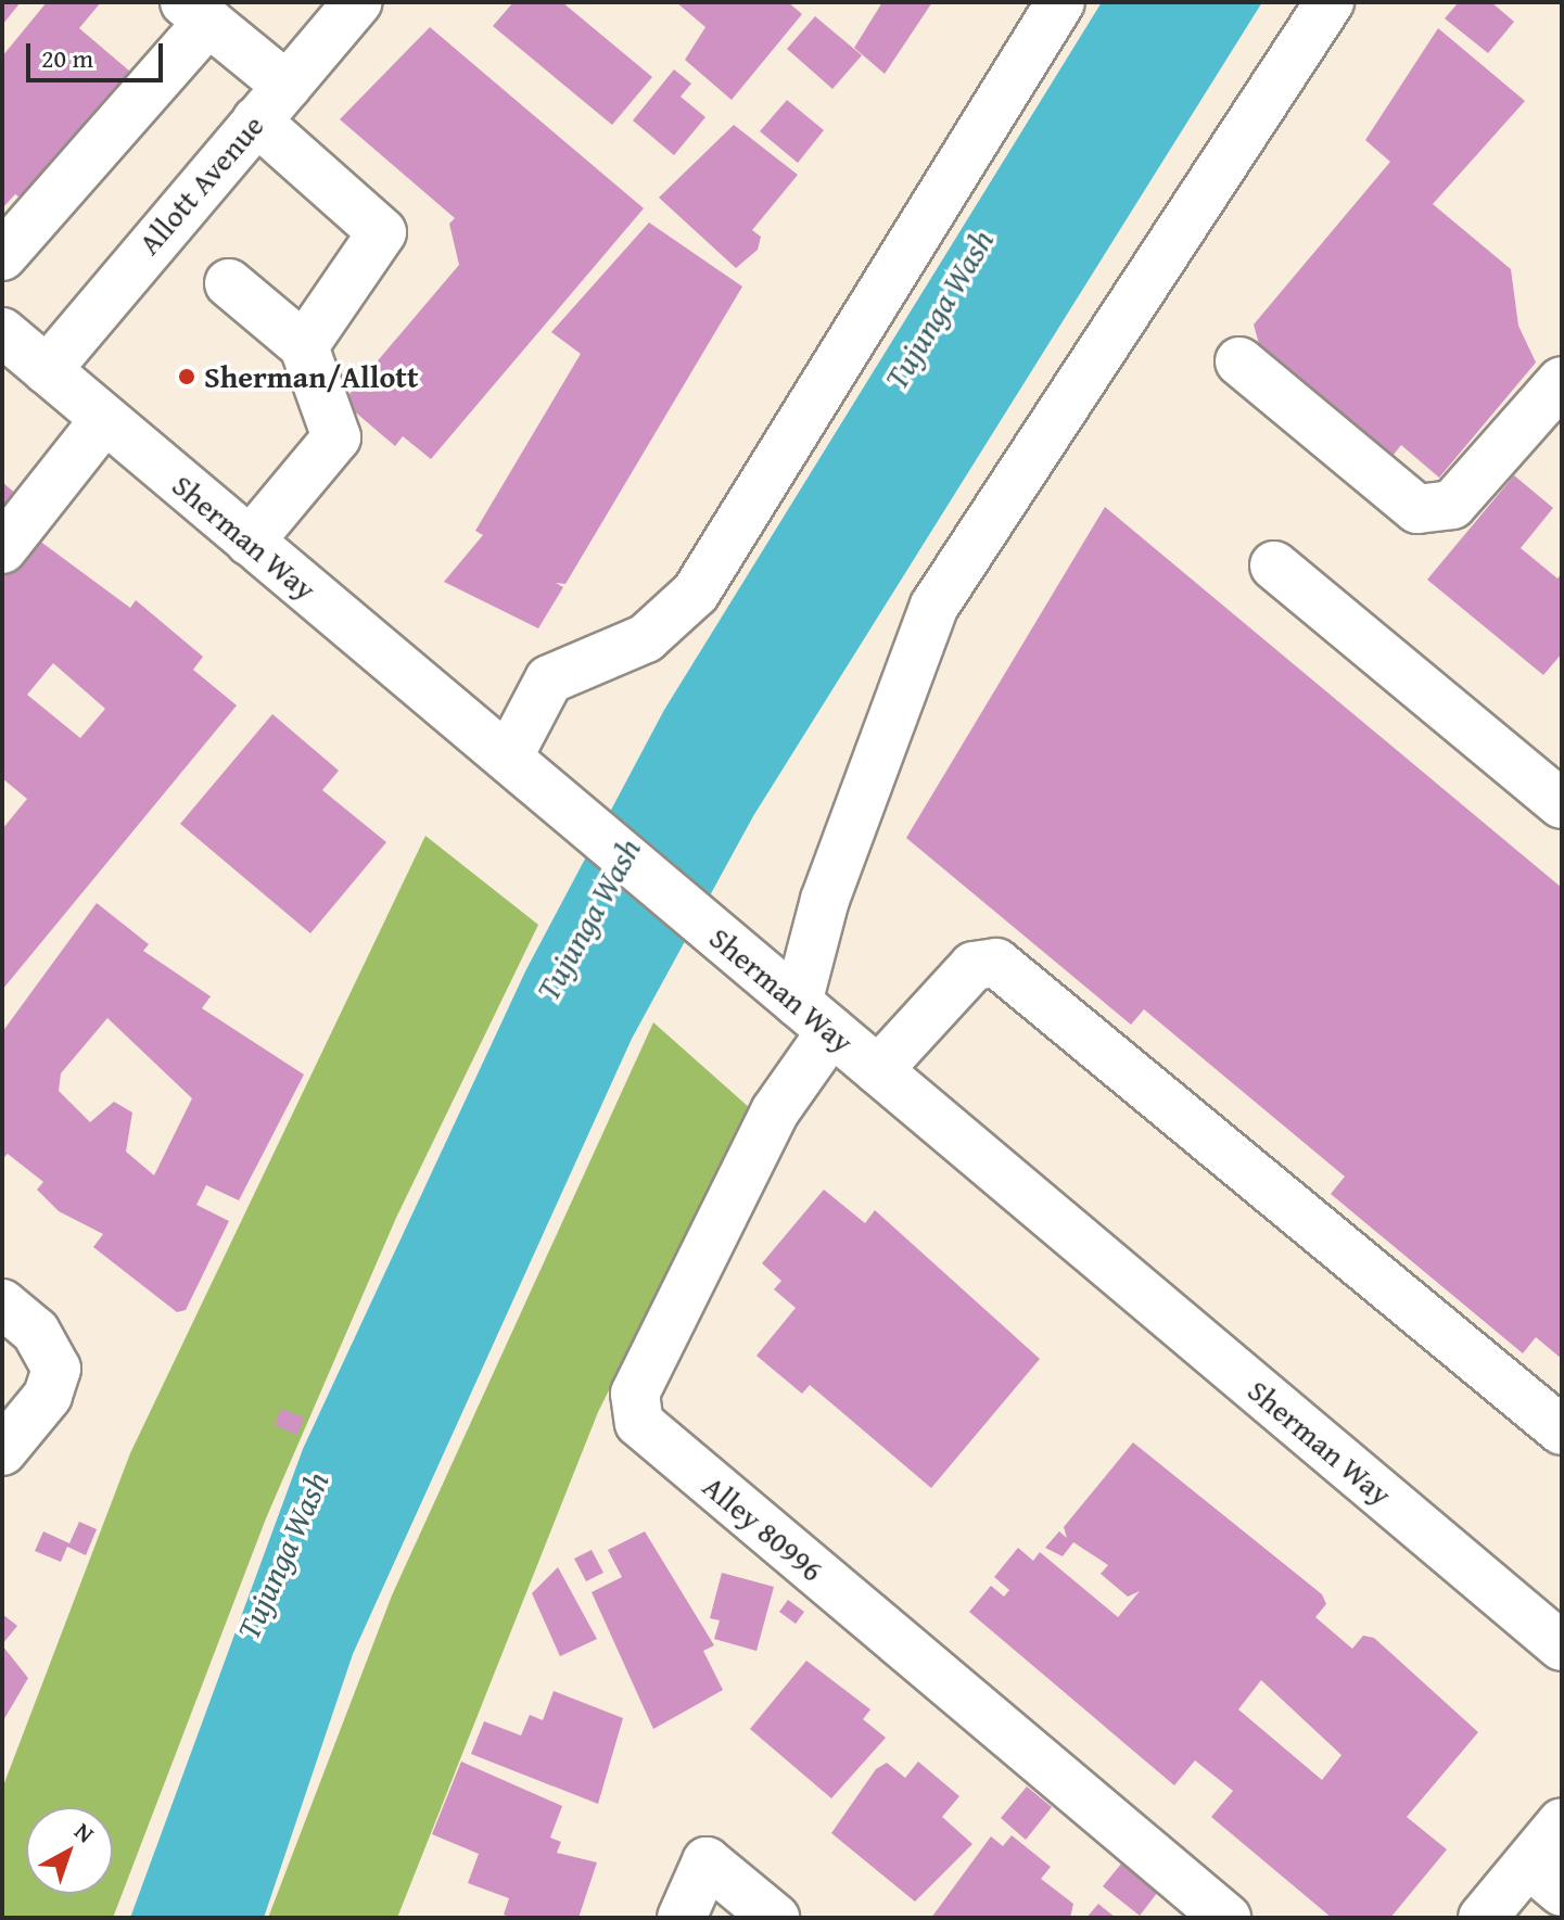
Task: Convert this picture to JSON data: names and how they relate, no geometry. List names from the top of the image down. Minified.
{"streets":{"main road":["Allott Avenue","Sherman Way","Alley 80996"]},"crossings":[["Allott Avenue","Sherman Way"],["Sherman Way","Alley 80996"]],"water":["Tujunga Wash"],"places":["Sherman/Allott"],"scale_bar":"20 m","north":"top right"}
